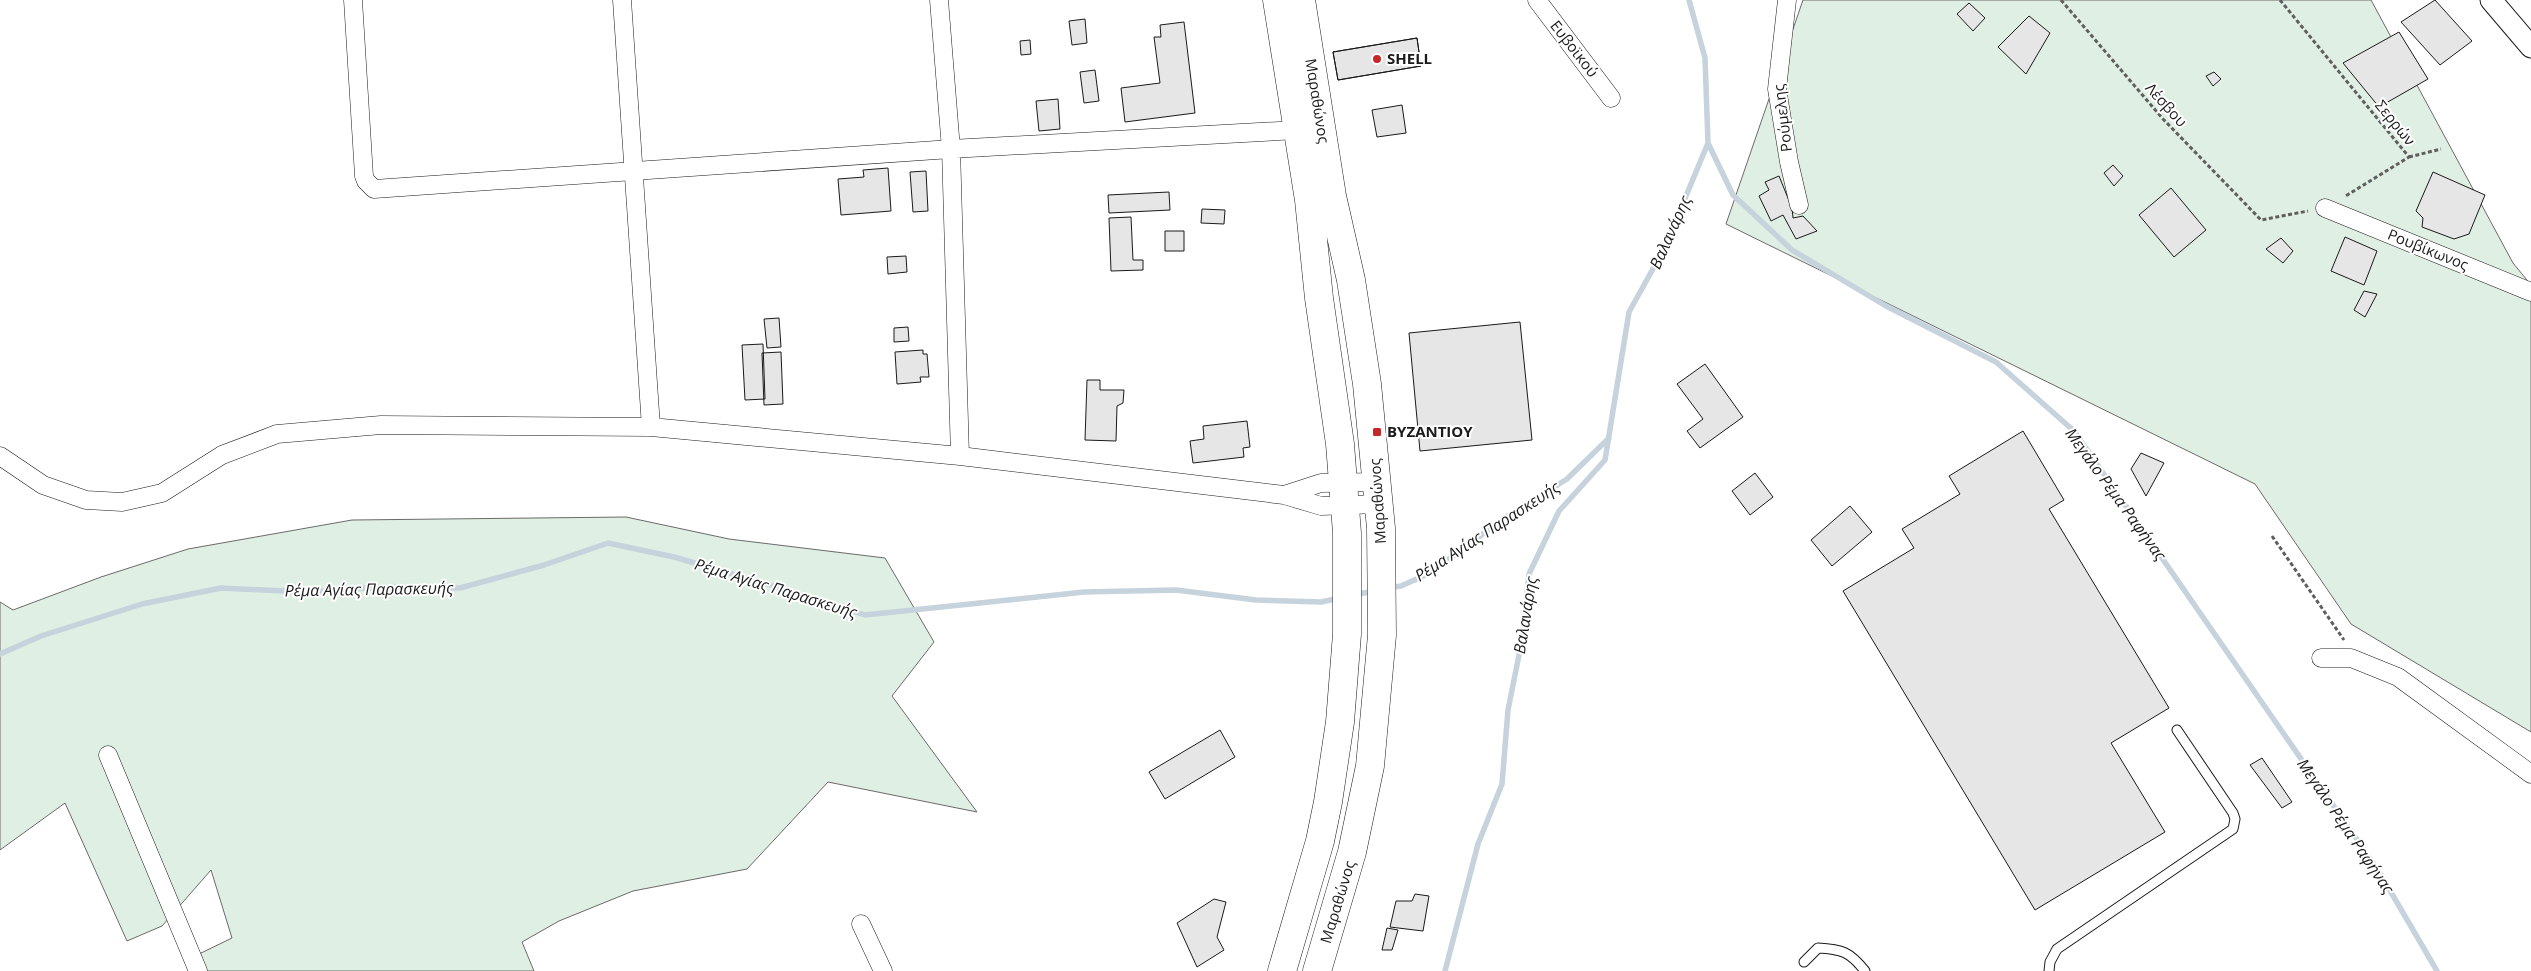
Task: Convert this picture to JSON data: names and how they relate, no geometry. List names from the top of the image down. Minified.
{"streets":{"main road":["Μαραθώνος"],"street":["Ευβοϊκού","Ρούμελης","Ρουβίκωνος"],"path":["Λέσβου","Σερρών"]},"crossings":[["Λέσβου","Σερρών"],["Σερρών","Ρουβίκωνος"]],"water":["Βαλανάρης","Μεγάλο Ρέμα Ραφήνας","Ρέμα Αγίας Παρασκευής"],"places":{"other":["SHELL"],"transit":["ΒΥΖΑΝΤΙΟΥ"]}}
